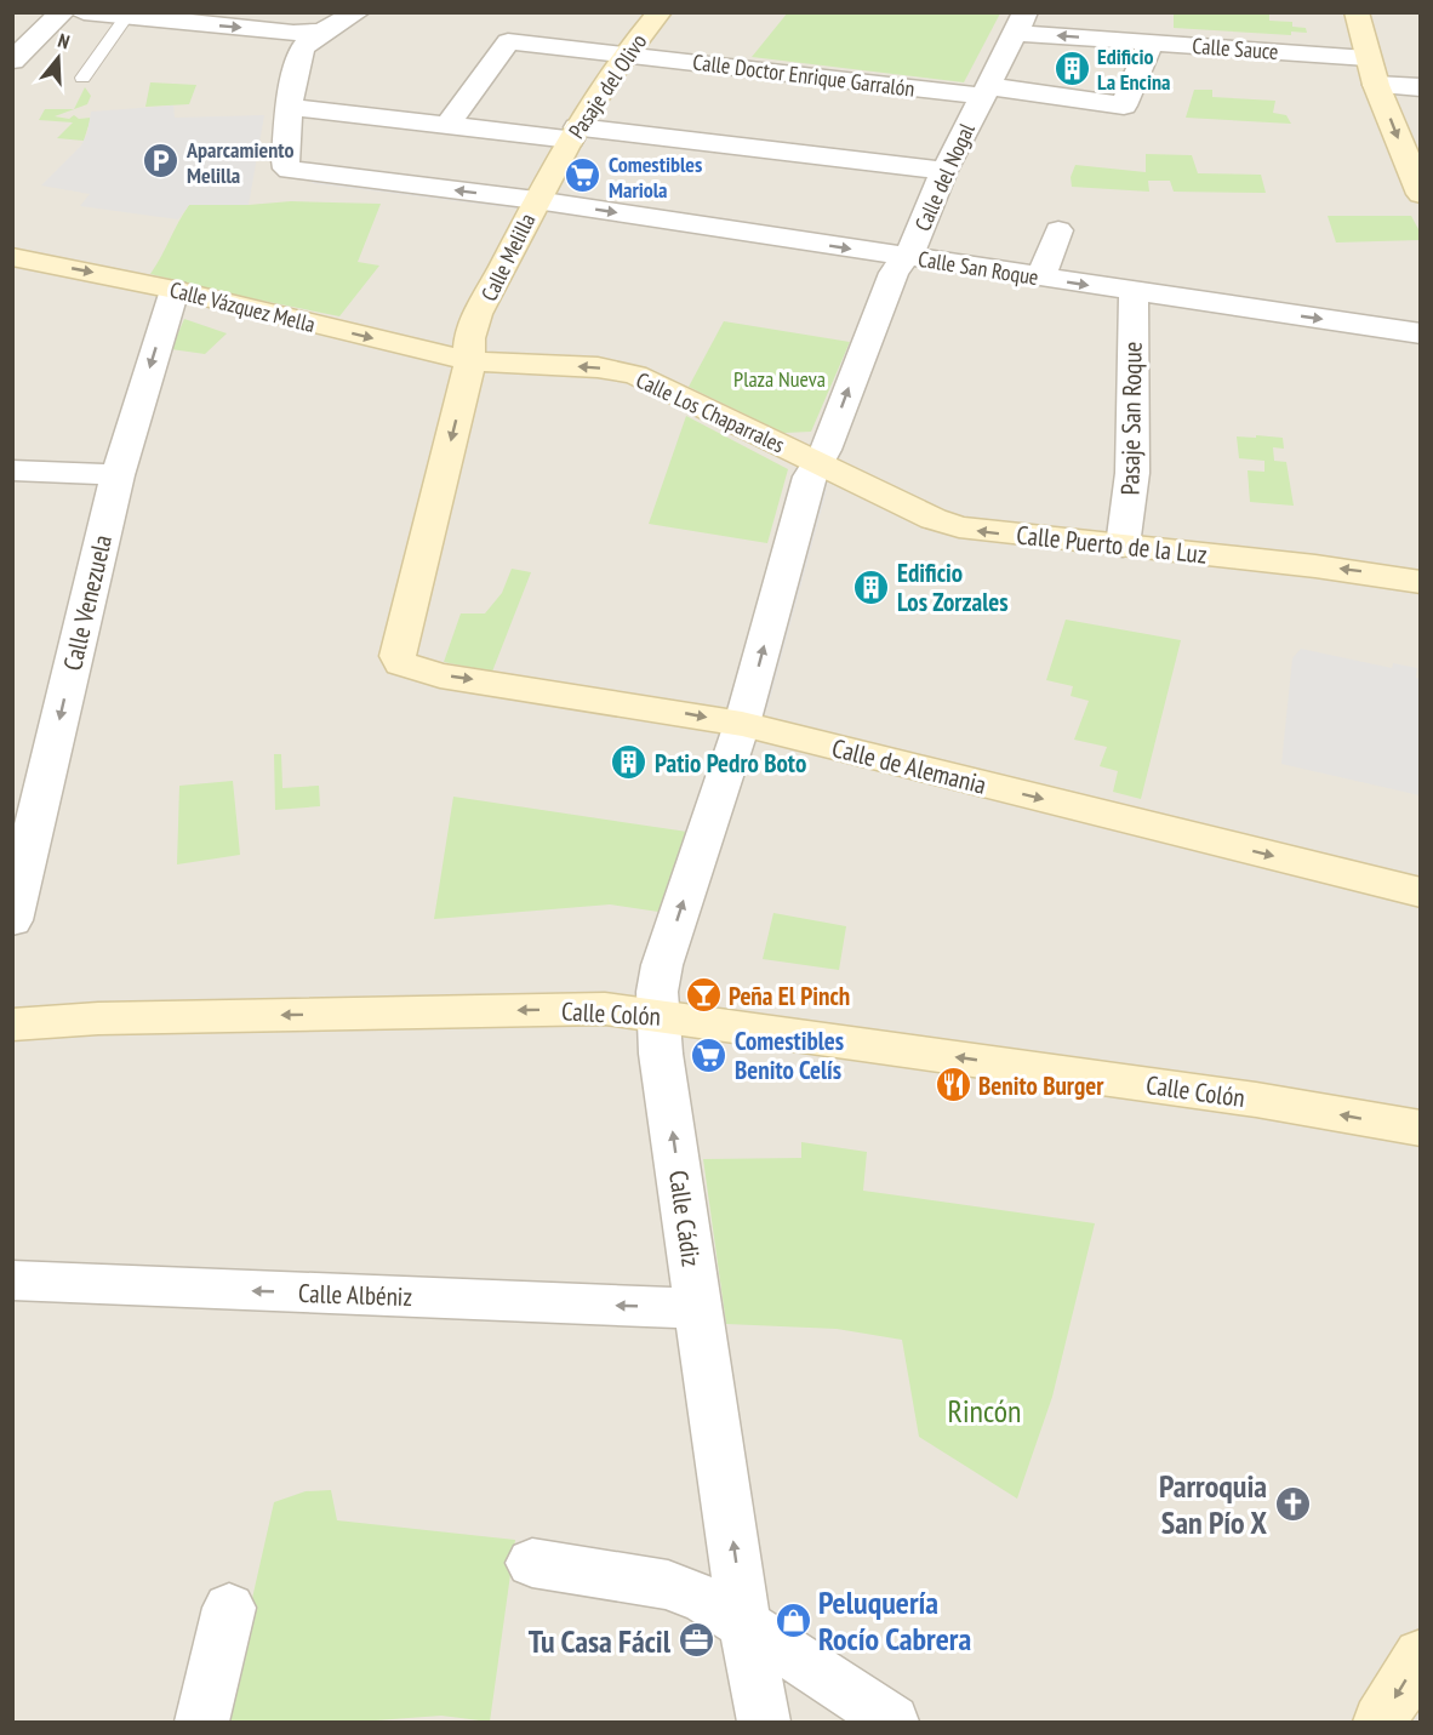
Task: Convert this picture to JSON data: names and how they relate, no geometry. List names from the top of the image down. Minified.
{"streets":{"street":["Calle Sauce","Calle Doctor Enrique Garralón","Pasaje del Olivo","Calle del Nogal","Calle Melilla","Calle San Roque","Calle Vázquez Mella","Calle Los Chaparrales","Pasaje San Roque","Calle Puerto de la Luz","Calle Venezuela","Calle de Alemania","Calle Colón","Calle Cádiz","Calle Albéniz"]},"crossings":[["Calle Sauce","Calle Doctor Enrique Garralón"],["Calle Sauce","Calle del Nogal"],["Calle Doctor Enrique Garralón","Pasaje del Olivo"],["Calle Doctor Enrique Garralón","Calle del Nogal"],["Pasaje del Olivo","Calle Melilla"],["Pasaje del Olivo","Calle San Roque"],["Calle del Nogal","Calle San Roque"],["Calle del Nogal","Calle Los Chaparrales"],["Calle del Nogal","Calle Puerto de la Luz"],["Calle del Nogal","Calle Cádiz"],["Calle Melilla","Calle San Roque"],["Calle Melilla","Calle Vázquez Mella"],["Calle Melilla","Calle Los Chaparrales"],["Calle Melilla","Calle de Alemania"],["Calle San Roque","Pasaje San Roque"],["Calle Vázquez Mella","Calle Los Chaparrales"],["Calle Vázquez Mella","Calle Venezuela"],["Calle Los Chaparrales","Calle Puerto de la Luz"],["Calle Los Chaparrales","Calle Cádiz"],["Pasaje San Roque","Calle Puerto de la Luz"],["Calle Puerto de la Luz","Calle Cádiz"],["Calle de Alemania","Calle Cádiz"],["Calle Colón","Calle Cádiz"],["Calle Cádiz","Calle Albéniz"]],"one_way":["Calle Sauce","Calle del Nogal","Calle Puerto de la Luz","Calle Venezuela","Calle de Alemania","Calle Colón","Calle Cádiz","Calle Albéniz"],"parks":["Plaza Nueva","Rincón"],"places":{"building":["Edificio La Encina","Edificio Los Zorzales","Patio Pedro Boto"],"parking":["Aparcamiento Melilla"],"supermarket":["Comestibles Mariola","Comestibles Benito Celís"],"bar":["Peña El Pinch"],"restaurant":["Benito Burger"],"church":["Parroquia San Pío X"],"shop":["Peluquería Rocío Cabrera"],"office":["Tu Casa Fácil"]},"north":"top"}
